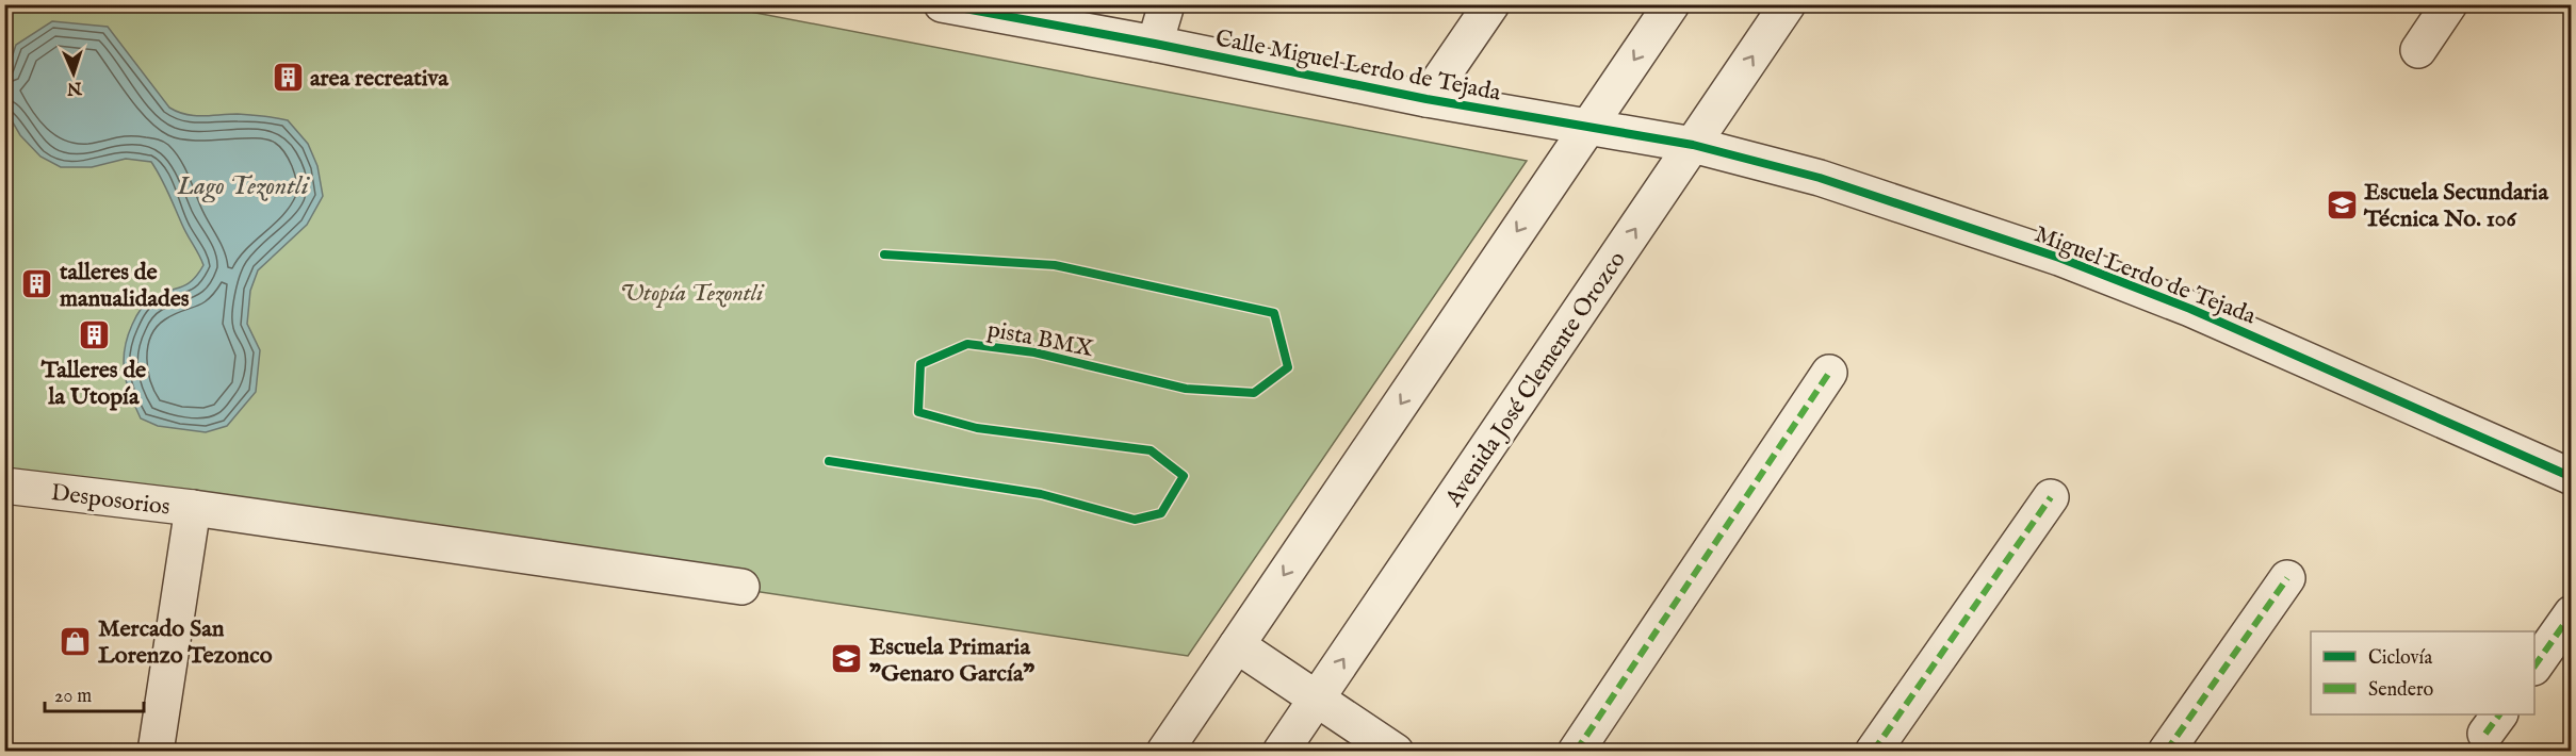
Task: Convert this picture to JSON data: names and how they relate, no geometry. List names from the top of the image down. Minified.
{"streets":{"street":["Calle Miguel Lerdo de Tejada","Miguel Lerdo de Tejada","Avenida José Clemente Orozco","Desposorios"],"cycle path":["pista BMX"]},"crossings":[["Calle Miguel Lerdo de Tejada","Miguel Lerdo de Tejada"],["Calle Miguel Lerdo de Tejada","Avenida José Clemente Orozco"],["Miguel Lerdo de Tejada","Avenida José Clemente Orozco"]],"water":["Lago Tezontli"],"parks":["Utopía Tezontli"],"places":{"building":["area recreativa","talleres de manualidades","Talleres de la Utopía"],"school or university":["Escuela Secundaria Técnica No. 106","Escuela Primaria \"Genaro García\""],"shop":["Mercado San Lorenzo Tezonco"]},"legend":["Ciclovía","Sendero"],"scale_bar":"20 m","north":"bottom"}
